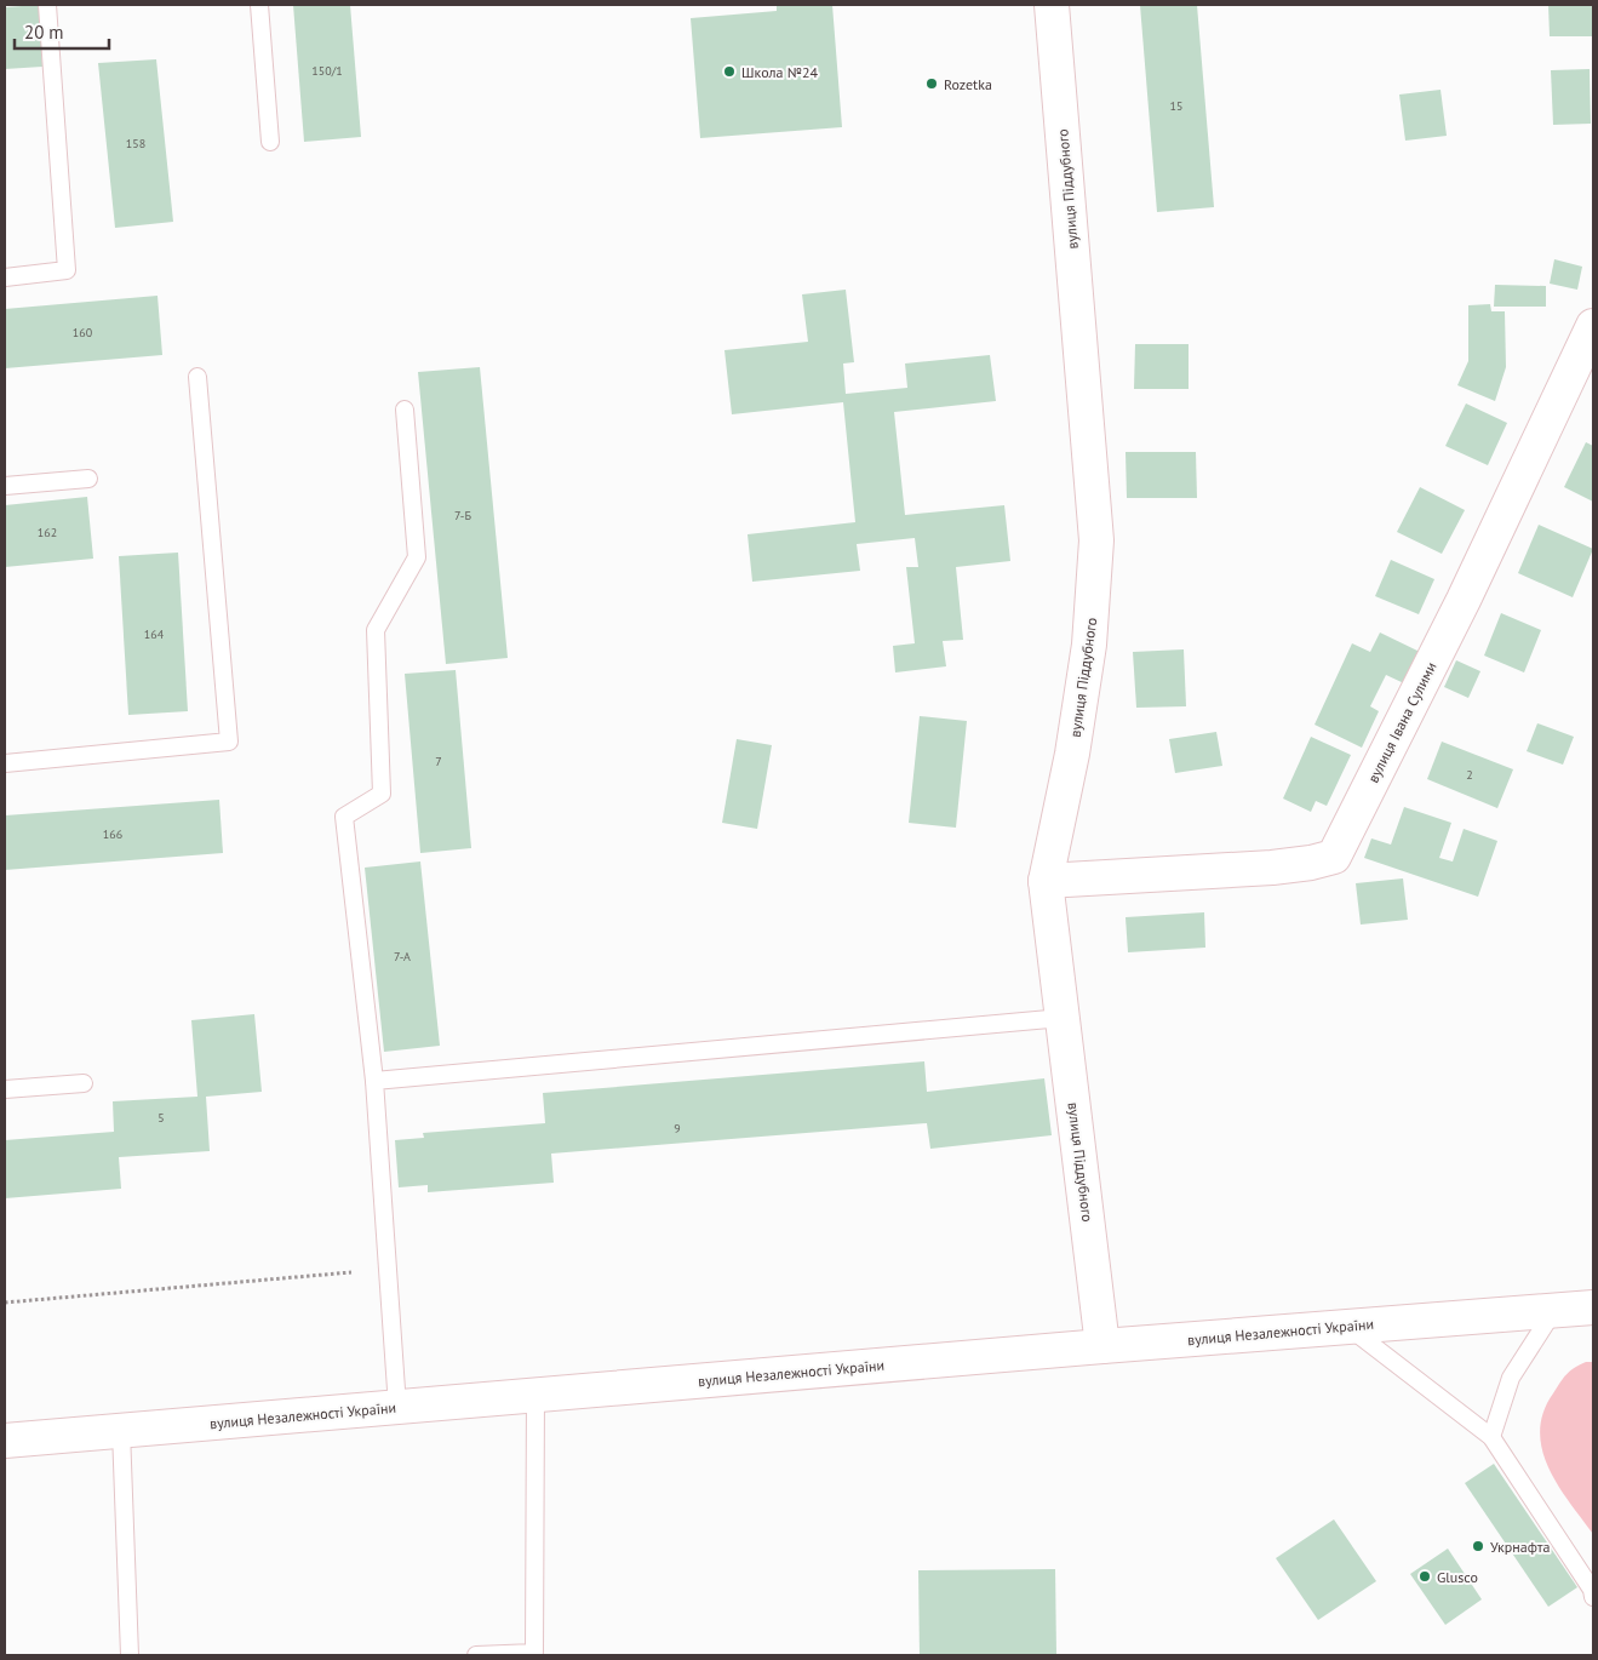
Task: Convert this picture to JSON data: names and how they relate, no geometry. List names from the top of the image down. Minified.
{"streets":{"street":["вулиця Піддубного","вулиця Івана Сулими","вулиця Незалежності України"]},"crossings":[["вулиця Піддубного","вулиця Івана Сулими"],["вулиця Піддубного","вулиця Незалежності України"]],"places":["Школа №24","Rozetka","Укрнафта","Glusco"],"house_numbers":["150/1","15","158","160","7-Б","162","164","7","2","166","7-А","5","9"],"scale_bar":"20 m"}
